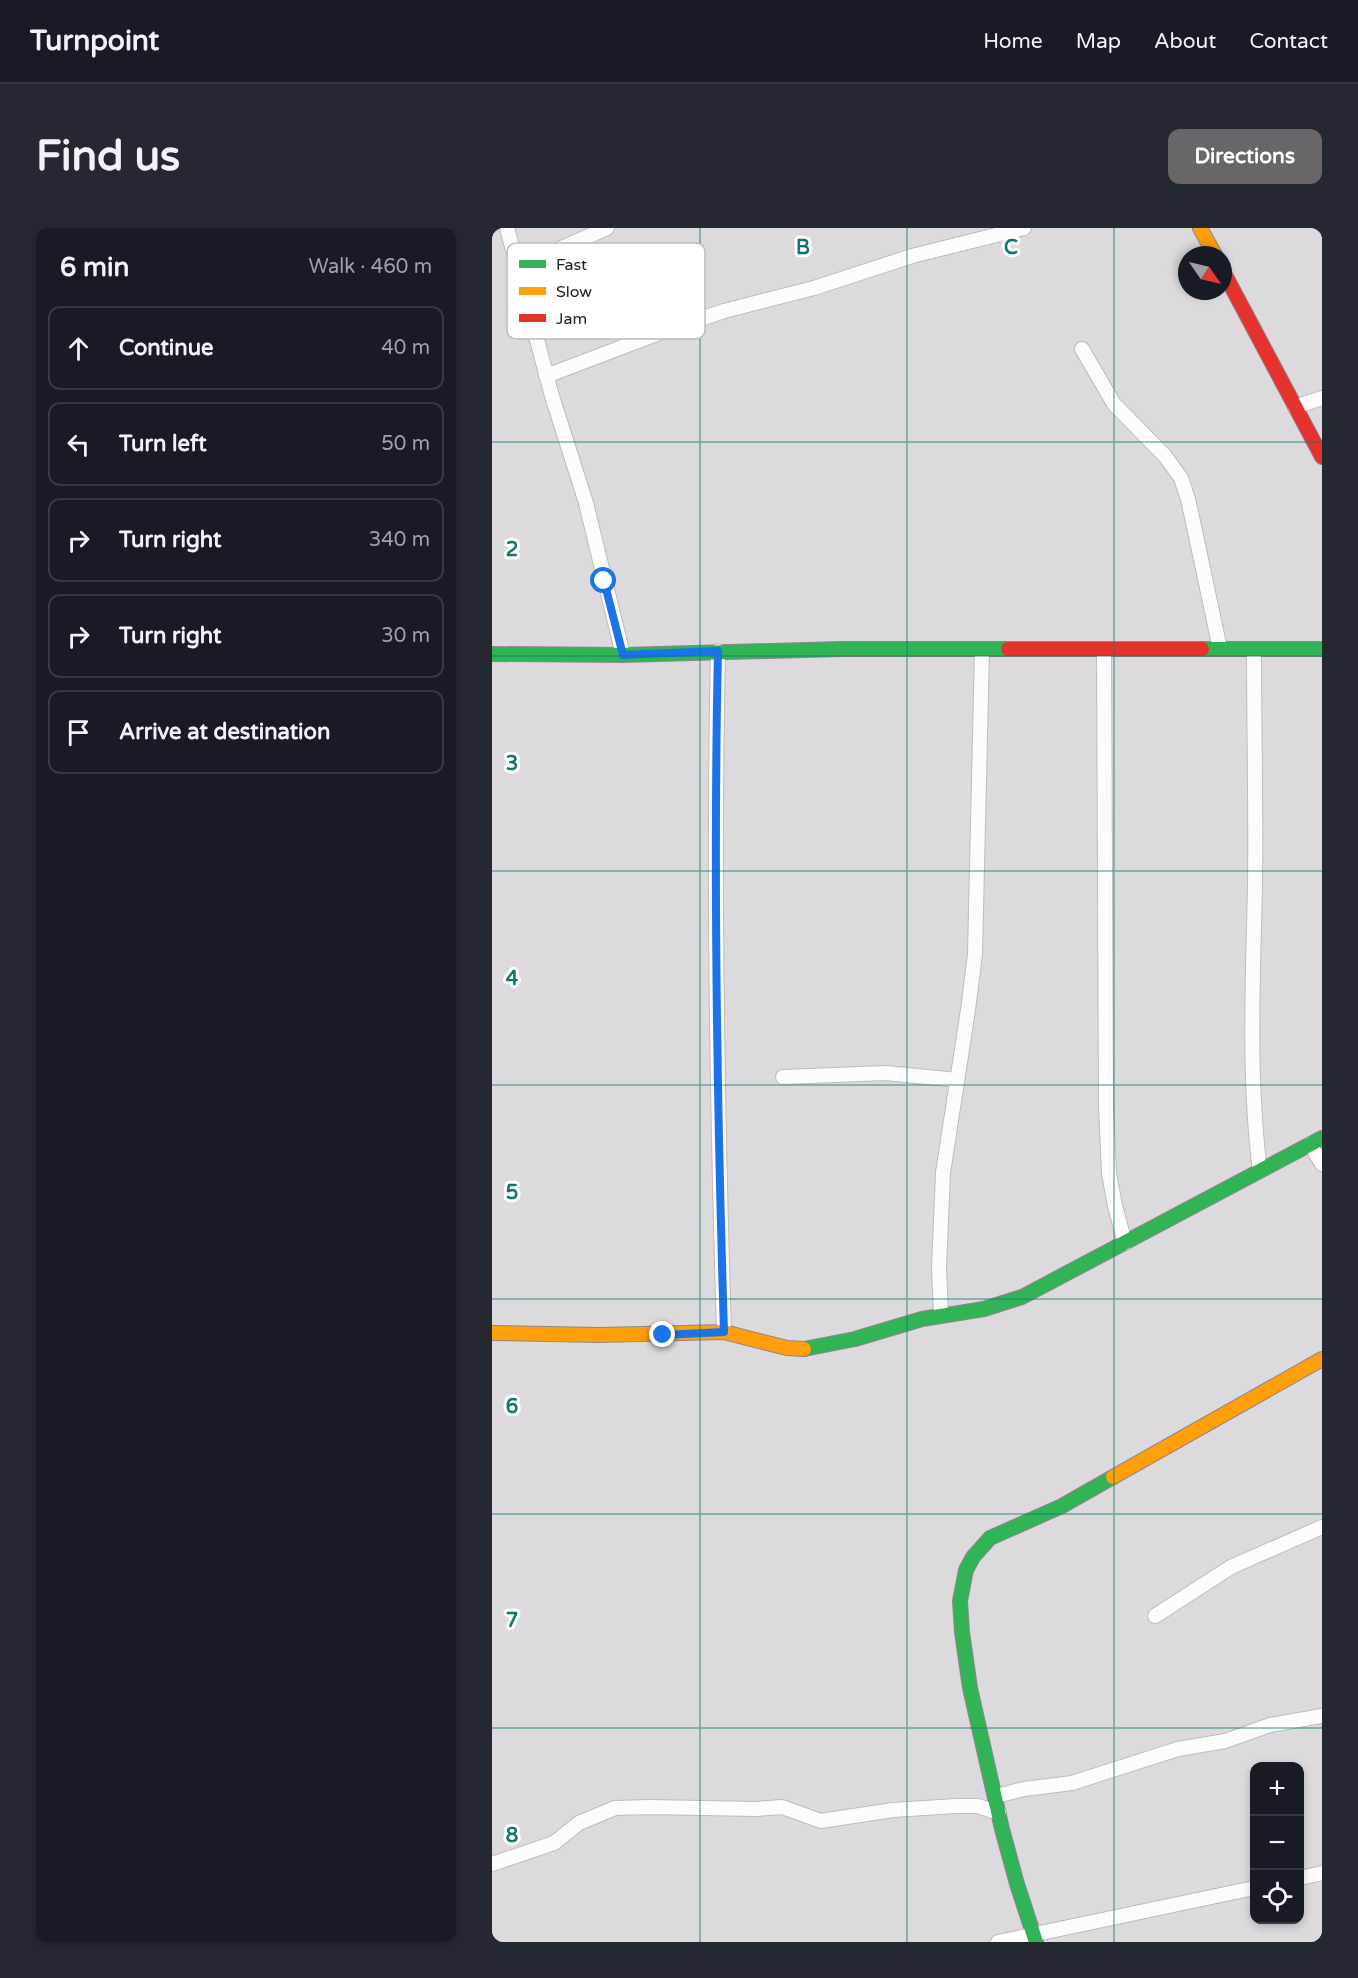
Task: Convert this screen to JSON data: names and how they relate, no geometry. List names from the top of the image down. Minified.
{"legend":["Fast","Slow","Jam"],"north":"bottom right","page":{"header":"Turnpoint","nav":["Home","Map","About","Contact"],"buttons":"Directions","title":"Find us","heading":["6 min","Walk · 460 m"],"list":[["Continue","40 m"],["Turn left","50 m"],["Turn right","340 m"],["Turn right","30 m"],"Arrive at destination"],"map_buttons":["+","−"]},"grid":{"columns":["B","C"],"rows":["2","3","4","5","6","7","8"]}}
